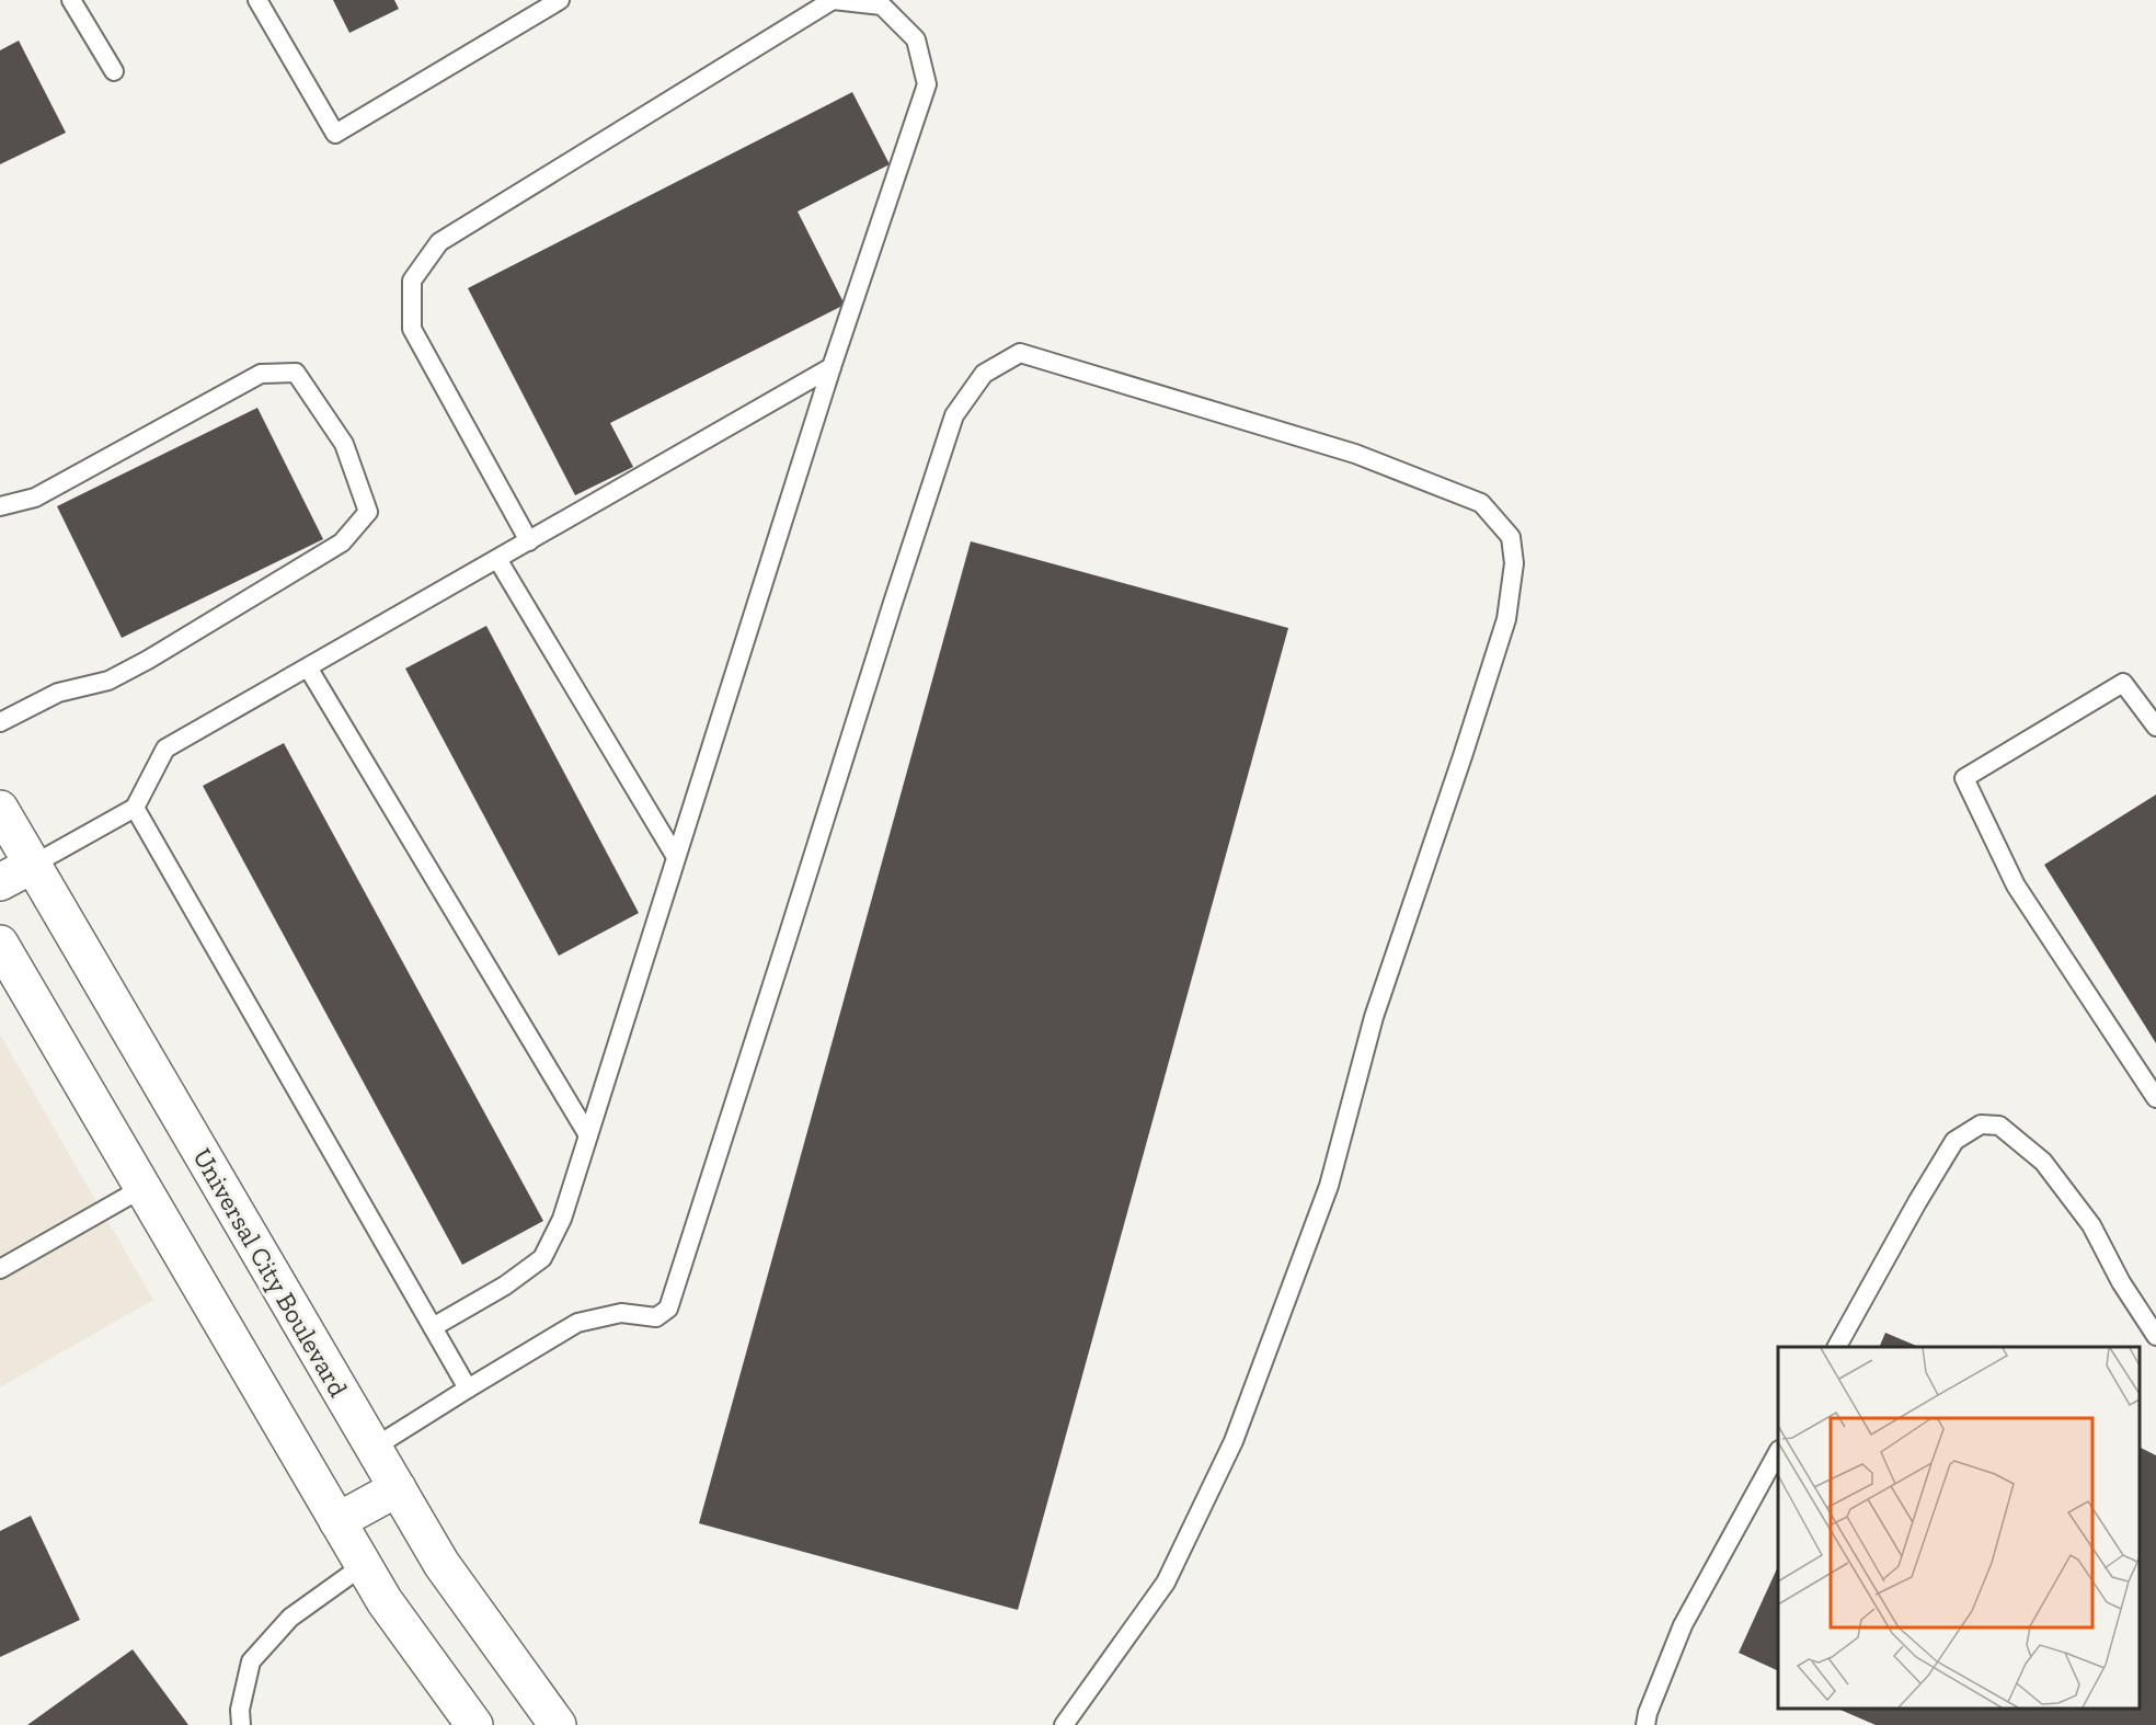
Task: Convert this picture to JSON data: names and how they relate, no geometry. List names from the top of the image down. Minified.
{"streets":{"street":["Universal City Boulevard"]}}
